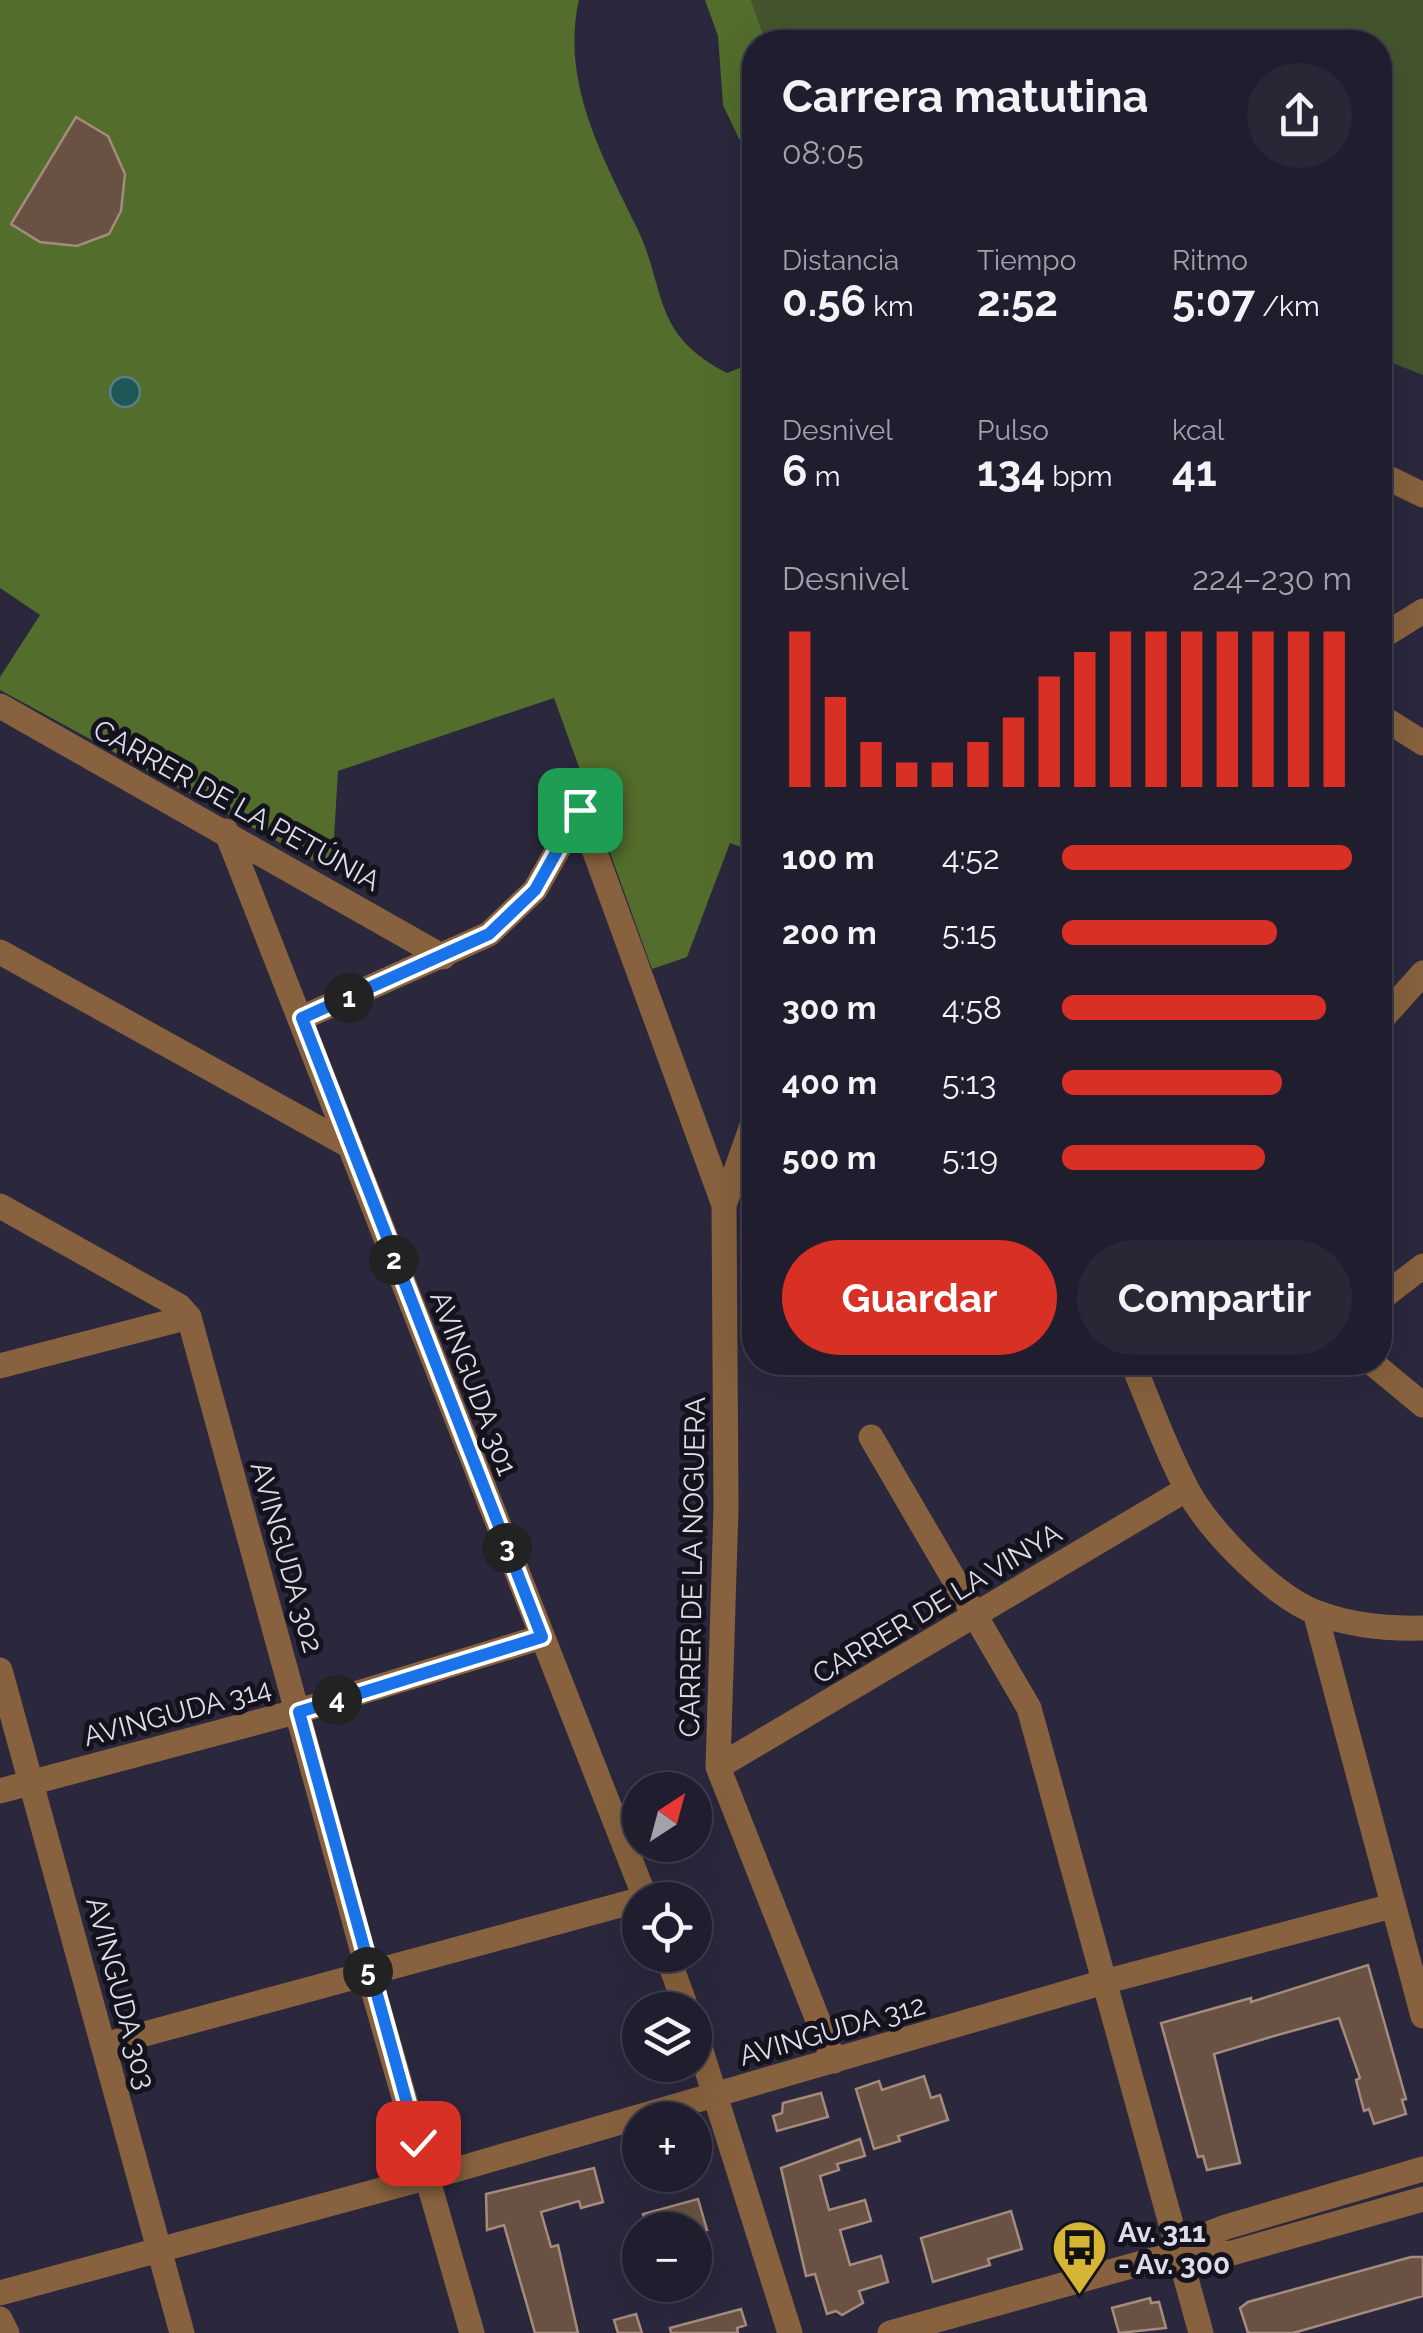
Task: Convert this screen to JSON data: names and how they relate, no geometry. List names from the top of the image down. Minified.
{"streets":{"street":["CARRER DE LA PETÚNIA","AVINGUDA 301","AVINGUDA 302","CARRER DE LA NOGUERA","CARRER DE LA VINYA","AVINGUDA 314","AVINGUDA 303","AVINGUDA 312"]},"crossings":[["CARRER DE LA PETÚNIA","AVINGUDA 301"],["AVINGUDA 301","AVINGUDA 314"],["AVINGUDA 302","AVINGUDA 314"],["AVINGUDA 302","AVINGUDA 312"],["CARRER DE LA NOGUERA","CARRER DE LA VINYA"],["CARRER DE LA NOGUERA","AVINGUDA 312"],["AVINGUDA 314","AVINGUDA 303"],["AVINGUDA 303","AVINGUDA 312"]],"places":{"bus stop":["Av. 311 - Av. 300"]},"north":"top right","page":{"heading":["Carrera matutina","08:05"],"stats":[["Distancia","0.56 km"],["Tiempo","2:52"],["Ritmo","5:07 /km"],["Desnivel","6 m"],["Pulso","134 bpm"],["kcal","41"]],"chart":["Desnivel","224–230 m"],"list":[{"name":"100 m","note":"4:52"},{"name":"200 m","note":"5:15"},{"name":"300 m","note":"4:58"},{"name":"400 m","note":"5:13"},{"name":"500 m","note":"5:19"}],"pins":["1","2","3","4","5"],"buttons":["Guardar","Compartir"],"map_buttons":["+","−"]}}
